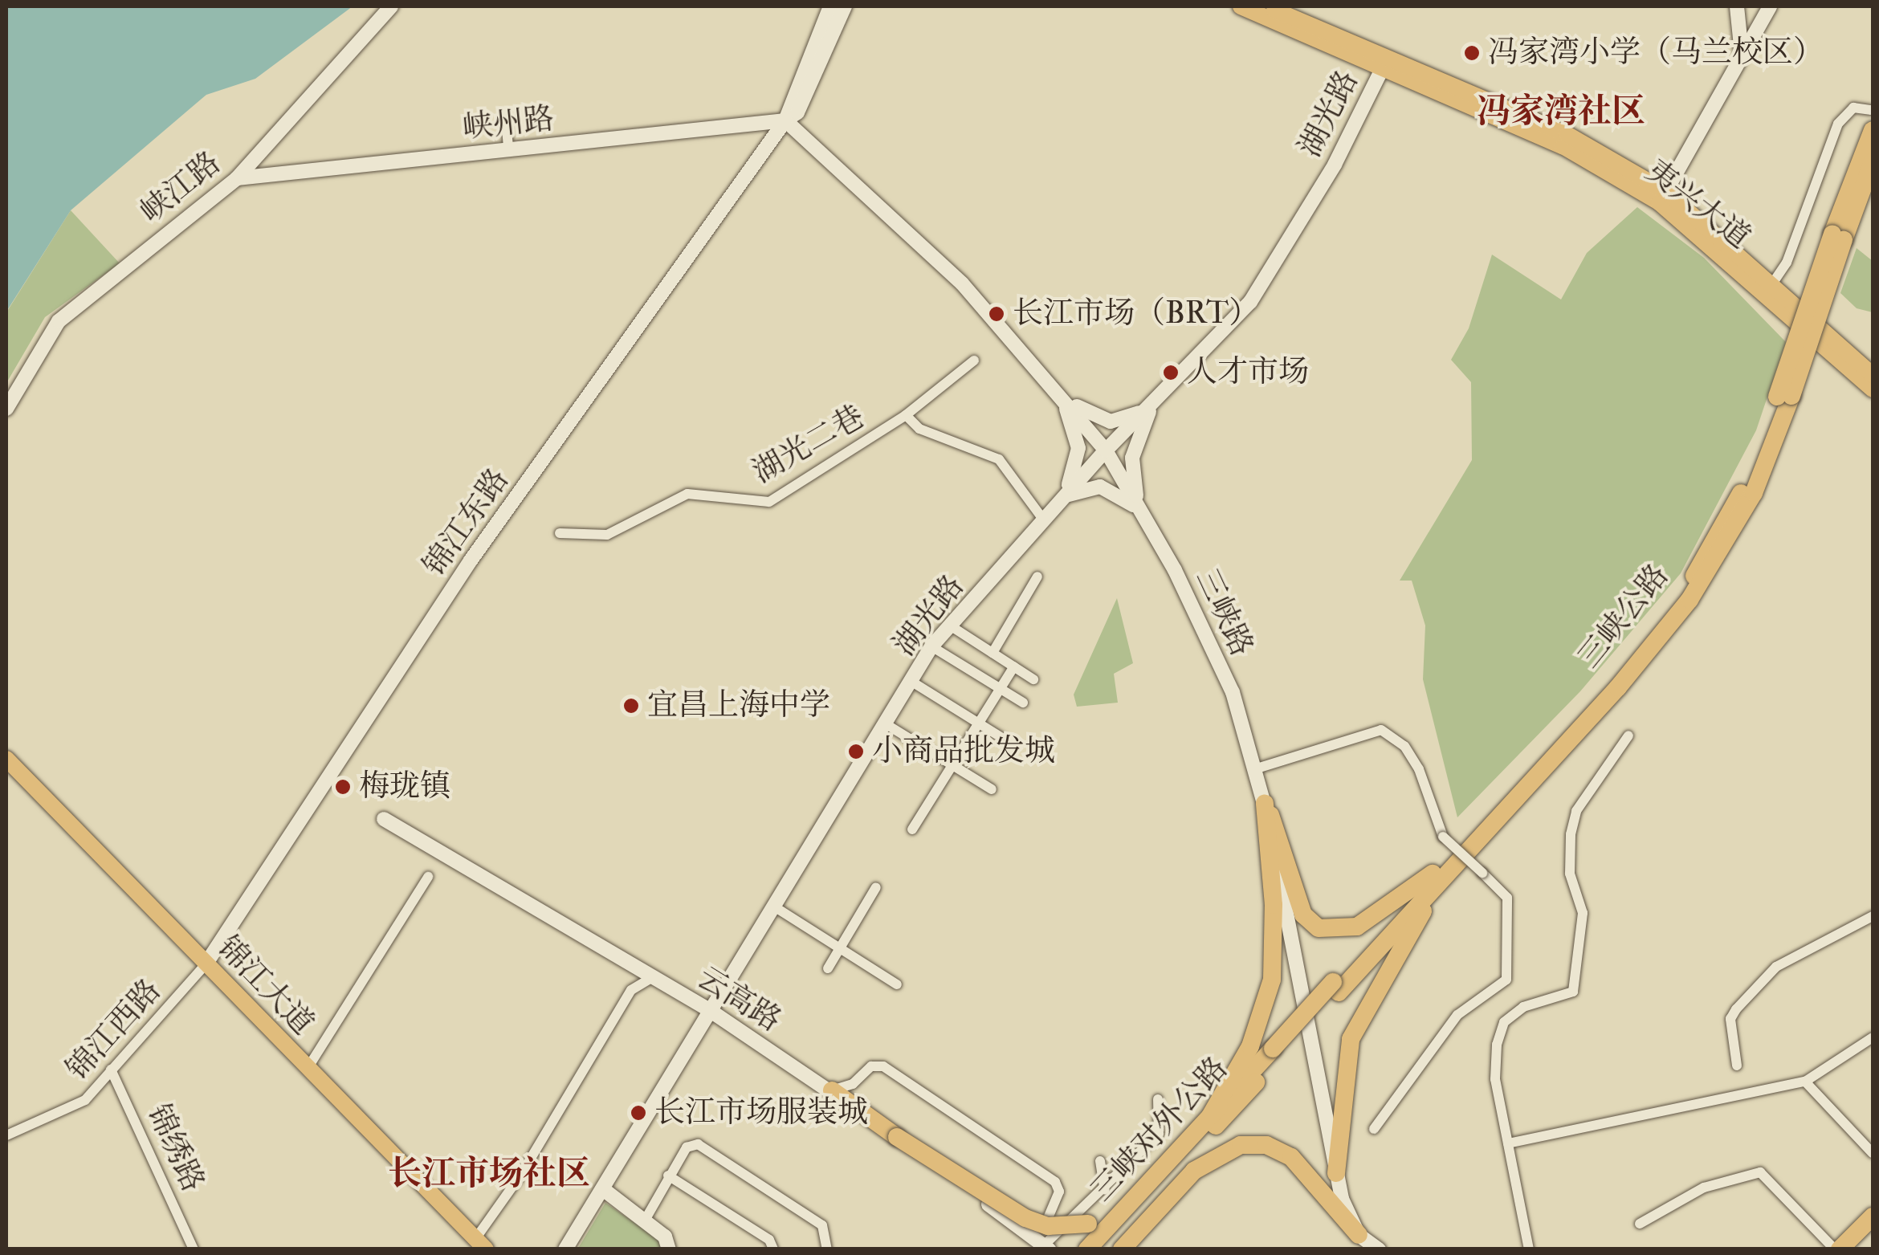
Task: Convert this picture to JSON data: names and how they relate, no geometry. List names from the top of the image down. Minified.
{"streets":{"highway":["三峡公路","三峡对外公路"],"main road":["湖光路","峡州路","峡江路","夷兴大道","锦江东路","三峡路","锦江大道","云高路"],"street":["湖光二巷","锦江西路","锦绣路"]},"crossings":[["湖光路","夷兴大道"],["湖光路","三峡路"],["湖光路","云高路"],["峡州路","峡江路"],["峡州路","锦江东路"],["峡州路","三峡路"],["锦江东路","三峡路"],["锦江东路","锦江大道"],["锦江东路","锦江西路"],["三峡公路","三峡对外公路"],["锦江大道","锦江西路"],["锦江西路","锦绣路"]],"districts":["冯家湾社区","长江市场社区"],"places":["冯家湾小学（马兰校区）","长江市场（BRT）","人才市场","宜昌上海中学","小商品批发城","梅珑镇","长江市场服装城"]}
